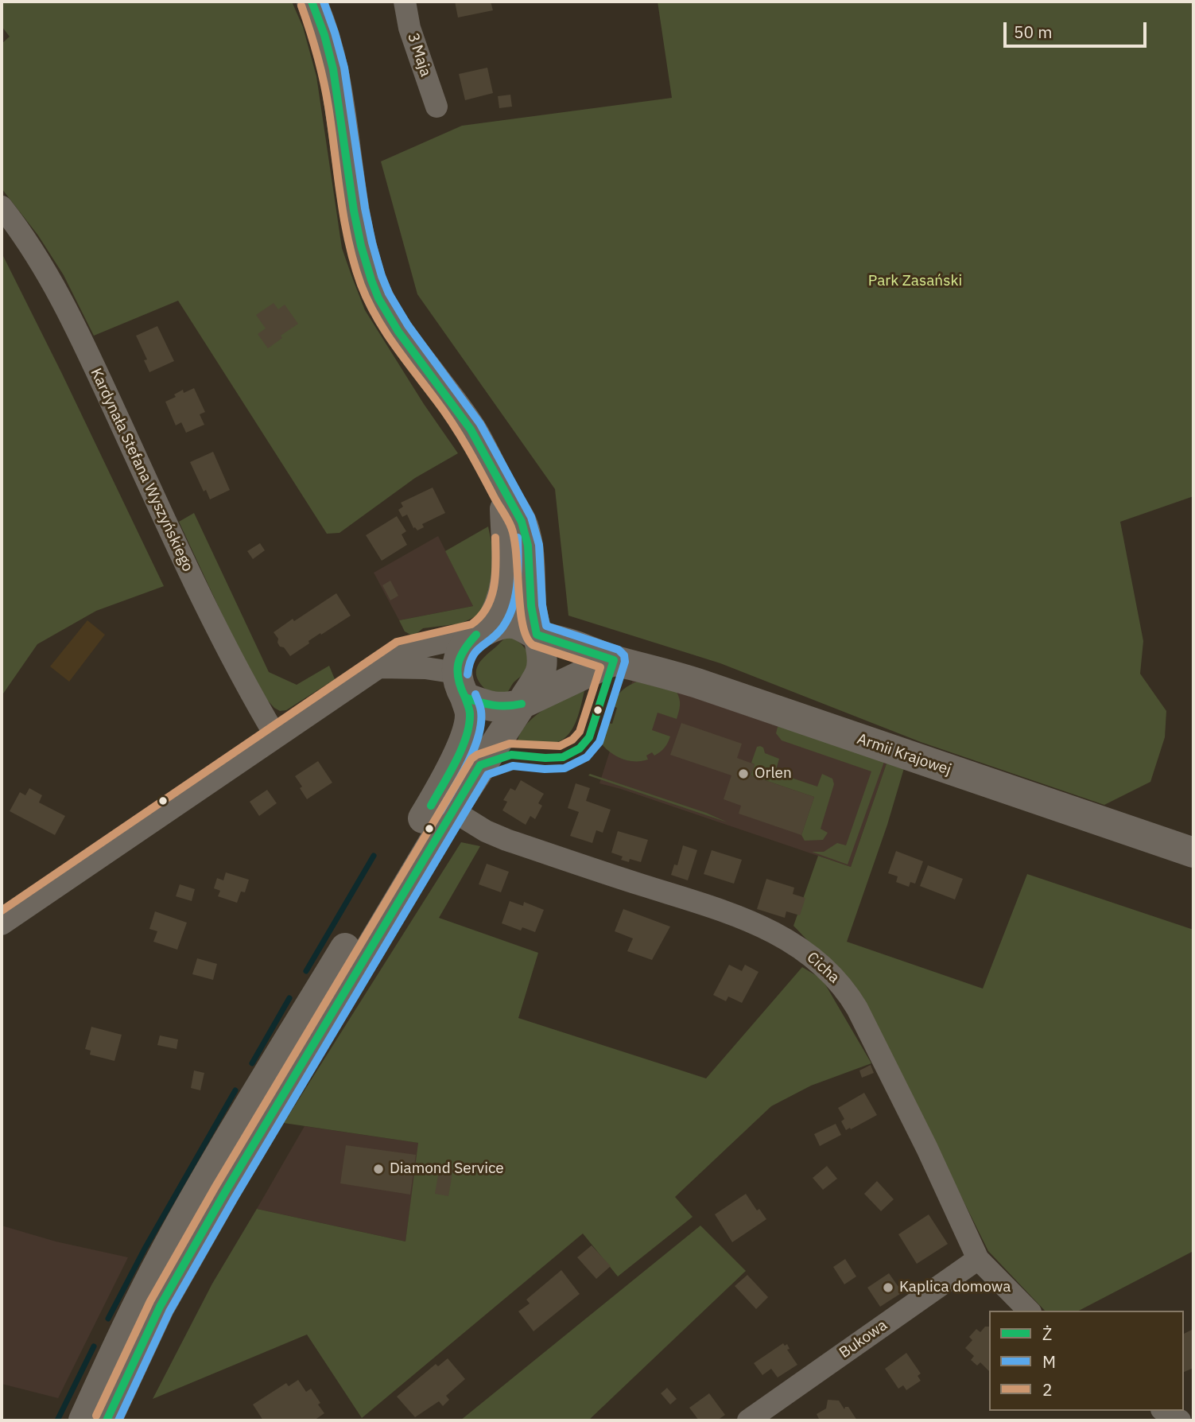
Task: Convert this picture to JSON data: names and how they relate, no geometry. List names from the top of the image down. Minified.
{"streets":{"main road":["Armii Krajowej"],"street":["3 Maja","Kardynała Stefana Wyszyńskiego","Cicha","Bukowa"]},"crossings":[["Cicha","Bukowa"]],"parks":["Park Zasański"],"places":["Orlen","Diamond Service","Kaplica domowa"],"lines":["transit line Ż","transit line M","transit line 2"],"legend":["Ż","M","2"],"scale_bar":"50 m"}
